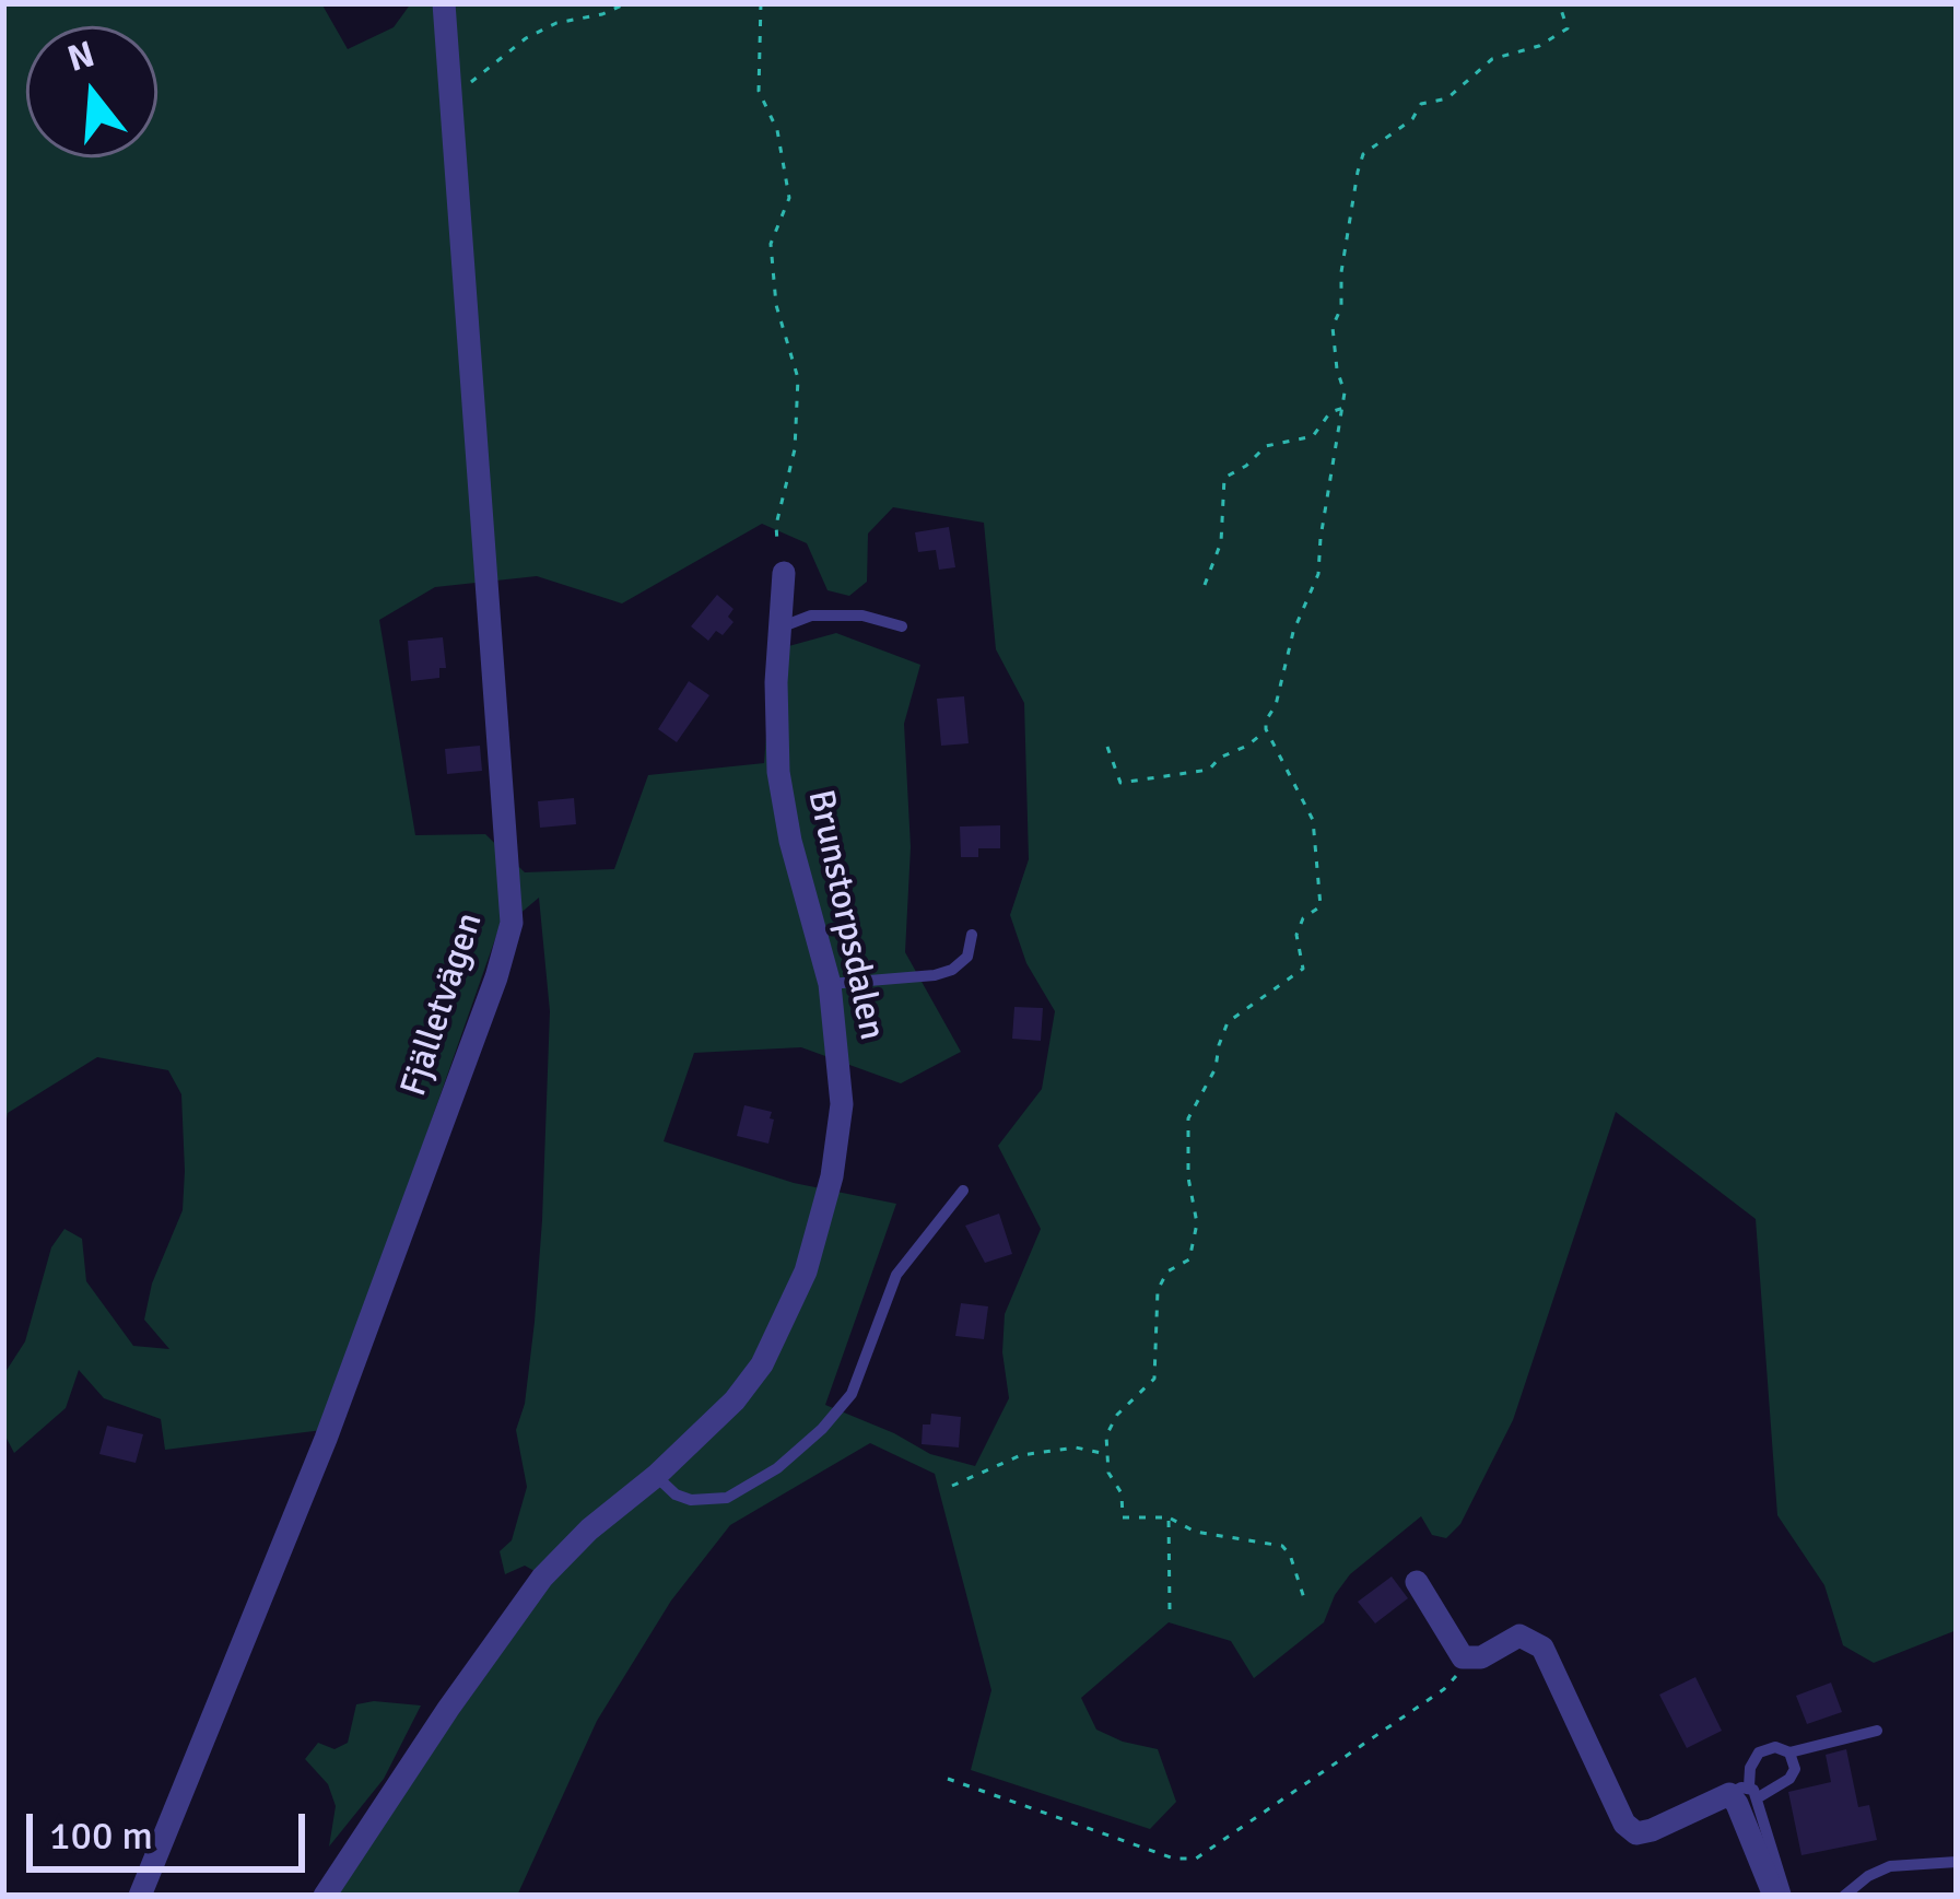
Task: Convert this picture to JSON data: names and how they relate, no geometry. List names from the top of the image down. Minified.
{"streets":{"street":["Brunstorpsdalen","Fjälletvägen"]},"scale_bar":"100 m","north":"top"}
